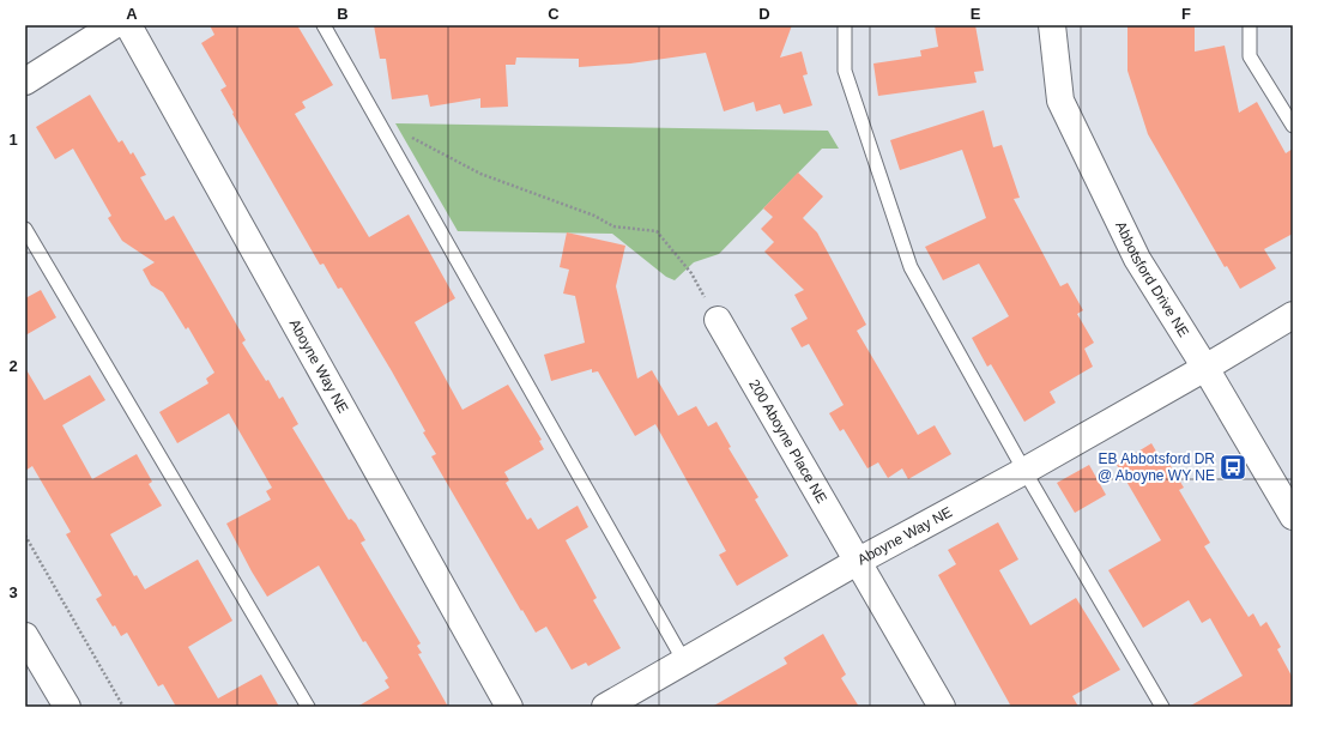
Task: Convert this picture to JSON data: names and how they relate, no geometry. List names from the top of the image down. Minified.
{"streets":{"street":["Abbotsford Drive NE","Aboyne Way NE","200 Aboyne Place NE"]},"crossings":[["Abbotsford Drive NE","Aboyne Way NE"],["Aboyne Way NE","200 Aboyne Place NE"]],"places":{"bus stop":["EB Abbotsford DR @ Aboyne WY NE"]},"grid":{"columns":["A","B","C","D","E","F"],"rows":["1","2","3"]}}
